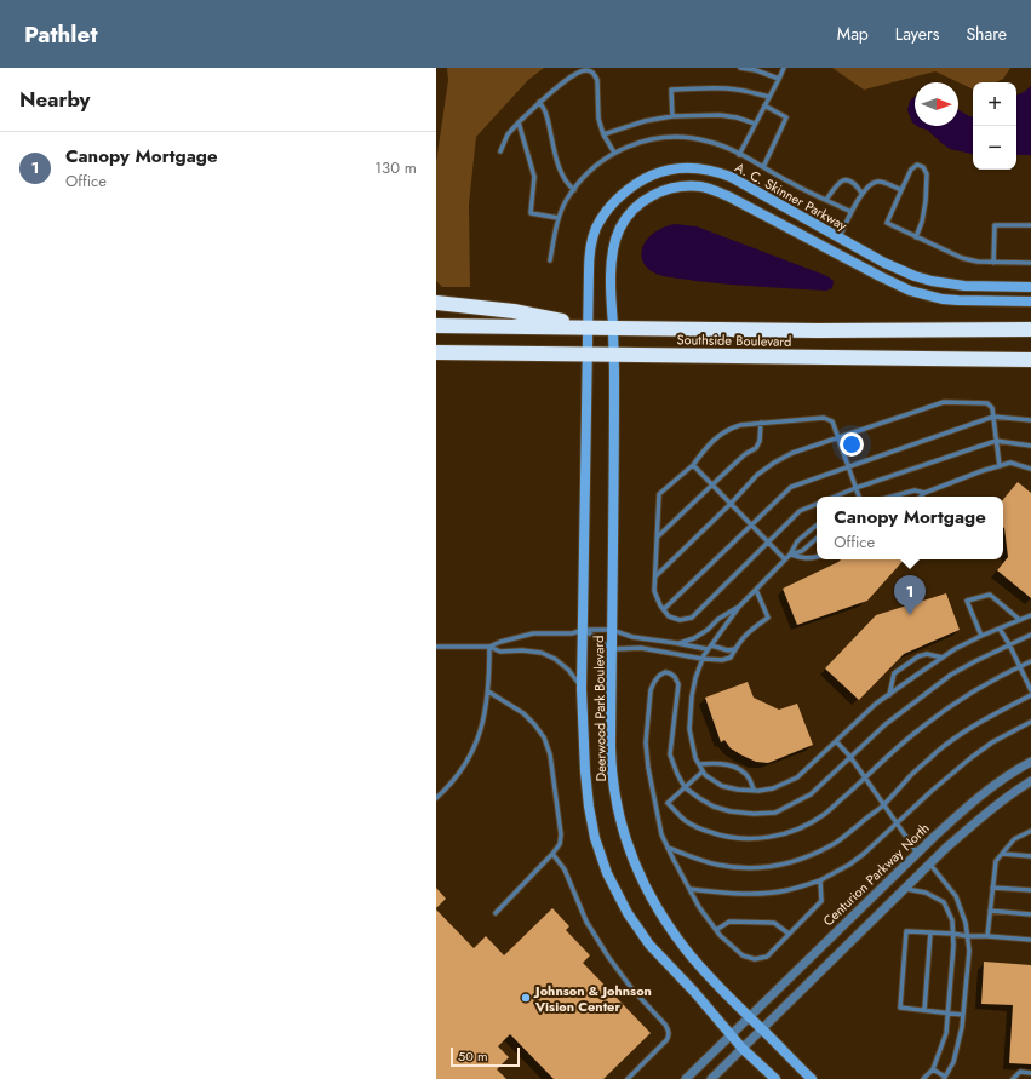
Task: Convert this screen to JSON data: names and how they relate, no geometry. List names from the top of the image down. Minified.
{"streets":{"highway":["Southside Boulevard"],"main road":["A. C. Skinner Parkway","Deerwood Park Boulevard"],"street":["Centurion Parkway North"]},"crossings":[["A. C. Skinner Parkway","Southside Boulevard"],["A. C. Skinner Parkway","Deerwood Park Boulevard"],["Southside Boulevard","Deerwood Park Boulevard"],["Deerwood Park Boulevard","Centurion Parkway North"]],"places":["Johnson & Johnson Vision Center"],"scale_bar":"50 m","north":"right","page":{"header":"Pathlet","nav":["Map","Layers","Share"],"heading":"Nearby","map_buttons":["+","−"],"list":[{"mark":"1","name":"Canopy Mortgage","note":"Office","value":"130 m"}],"popup":["Canopy Mortgage","Office"],"pins":"1","scale":"50 m"}}
